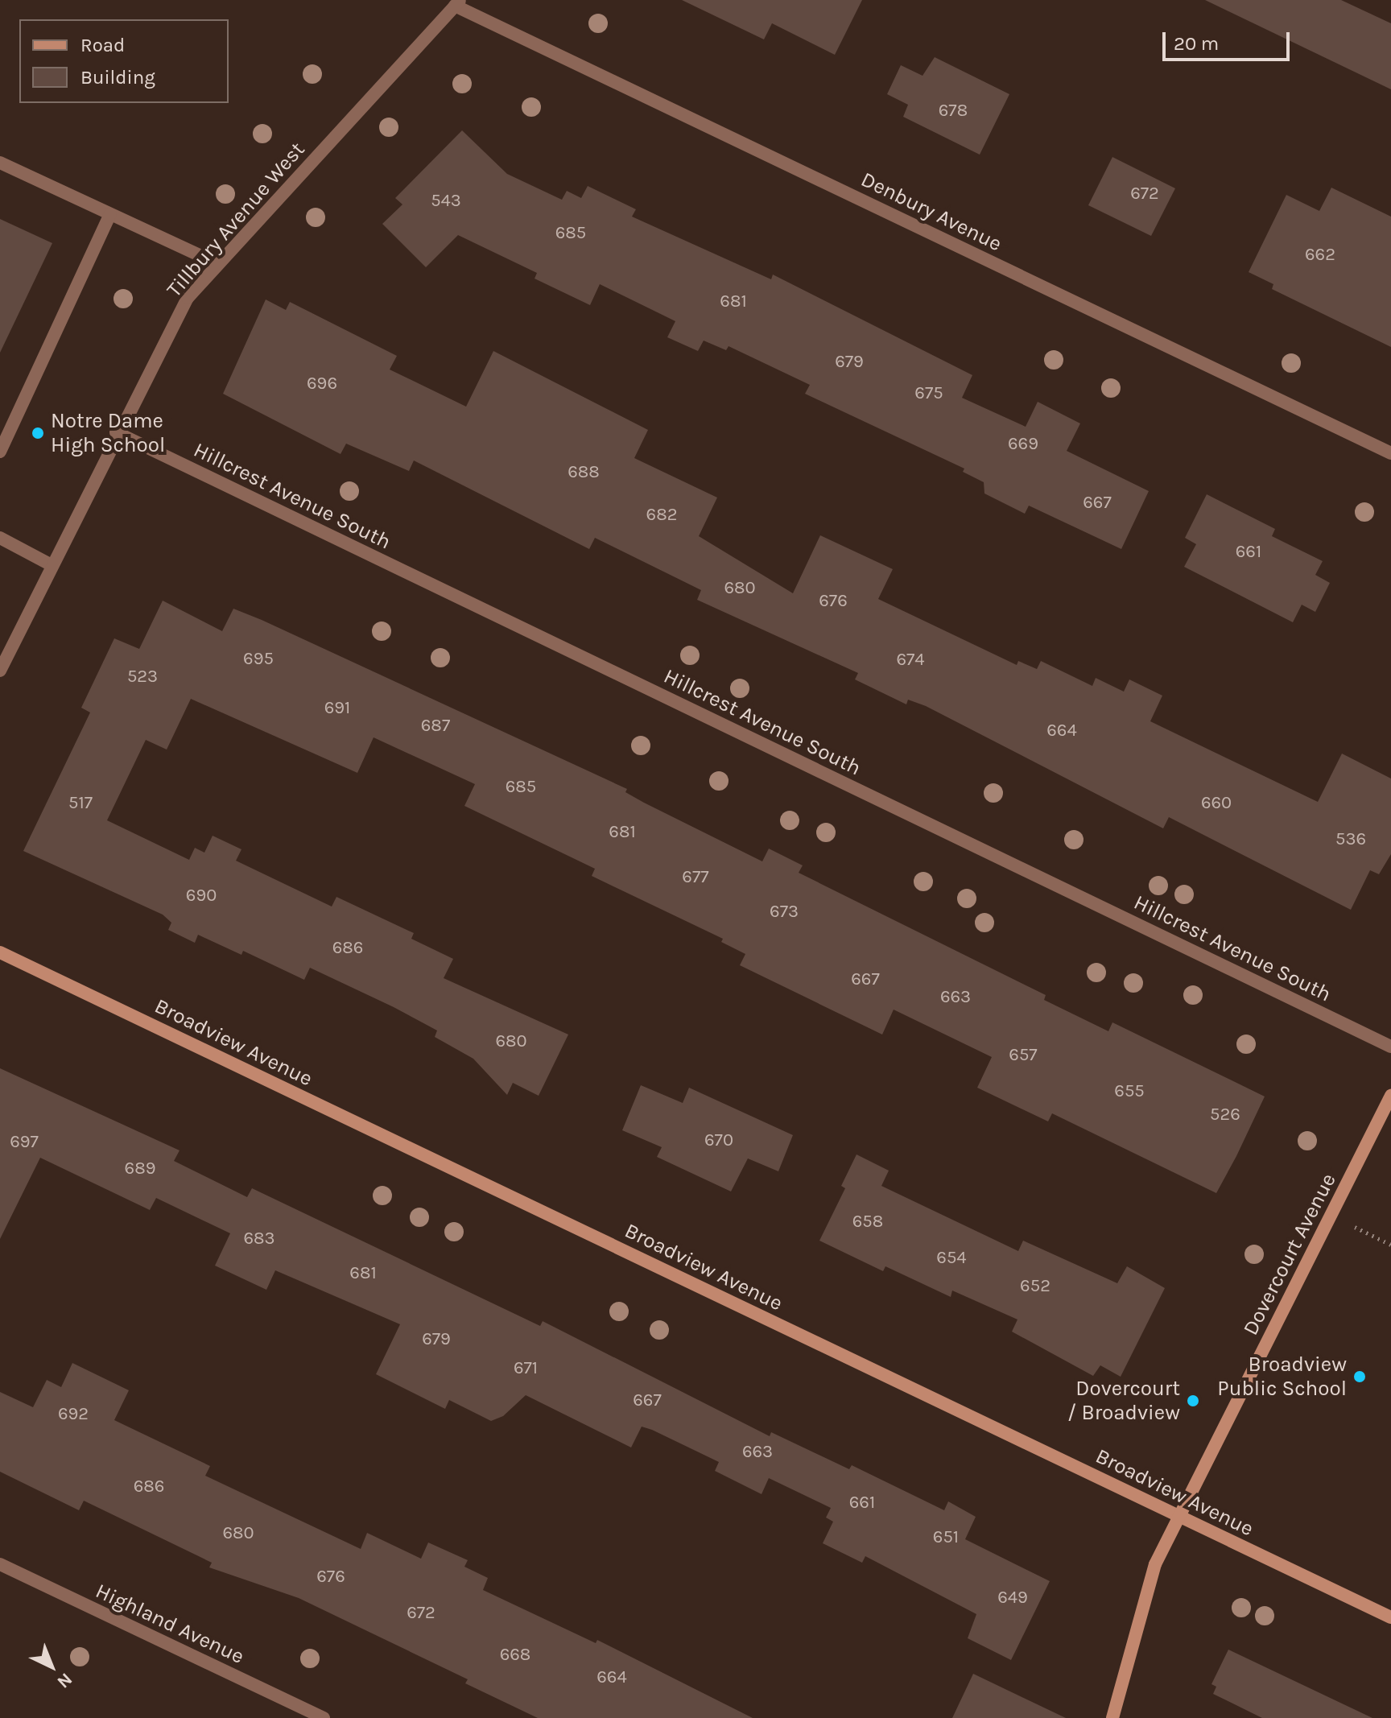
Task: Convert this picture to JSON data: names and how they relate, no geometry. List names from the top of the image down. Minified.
{"streets":{"street":["Denbury Avenue","Tillbury Avenue West","Hillcrest Avenue South","Broadview Avenue","Dovercourt Avenue","Highland Avenue"]},"crossings":[["Denbury Avenue","Tillbury Avenue West"],["Tillbury Avenue West","Hillcrest Avenue South"],["Broadview Avenue","Dovercourt Avenue"]],"places":["Notre Dame High School","Broadview Public School","Dovercourt / Broadview"],"house_numbers":["678","672","543","685","662","681","679","696","675","669","688","667","682","661","680","676","695","674","523","691","687","664","685","517","660","681","536","677","690","673","686","667","663","680","657","655","526","670","697","689","658","683","654","681","652","679","671","667","692","663","686","661","680","651","676","649","672","668","664"],"legend":["Road","Building"],"scale_bar":"20 m","north":"bottom right"}
